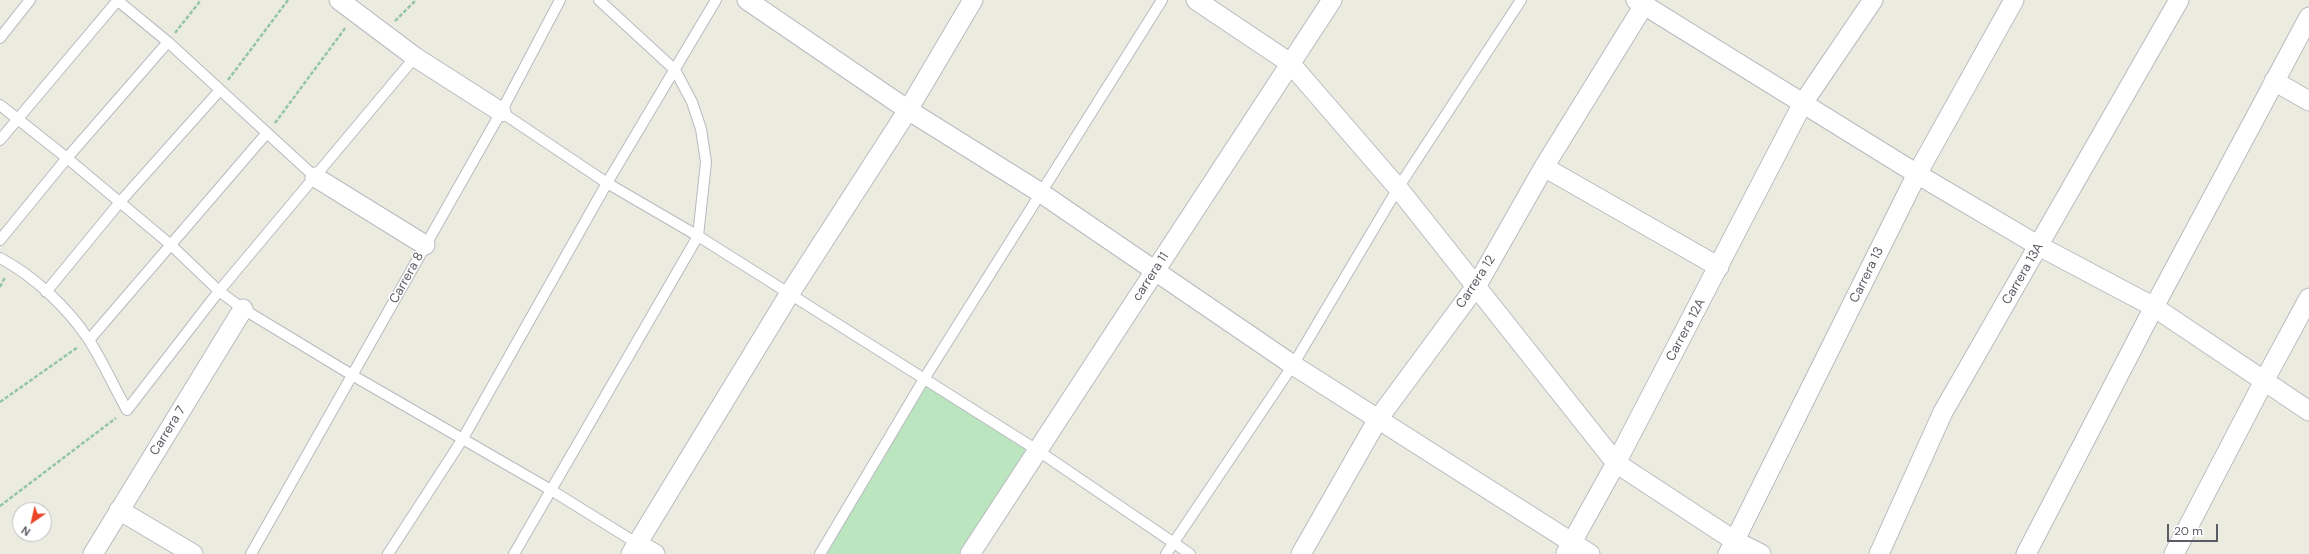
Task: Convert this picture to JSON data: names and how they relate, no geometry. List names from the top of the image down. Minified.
{"streets":{"street":["Carrera 13A","Carrera 13","carrera 11","Carrera 12","Carrera 12A","Carrera 7"],"lane":["Carrera 8"]},"scale_bar":"20 m","north":"bottom left"}
